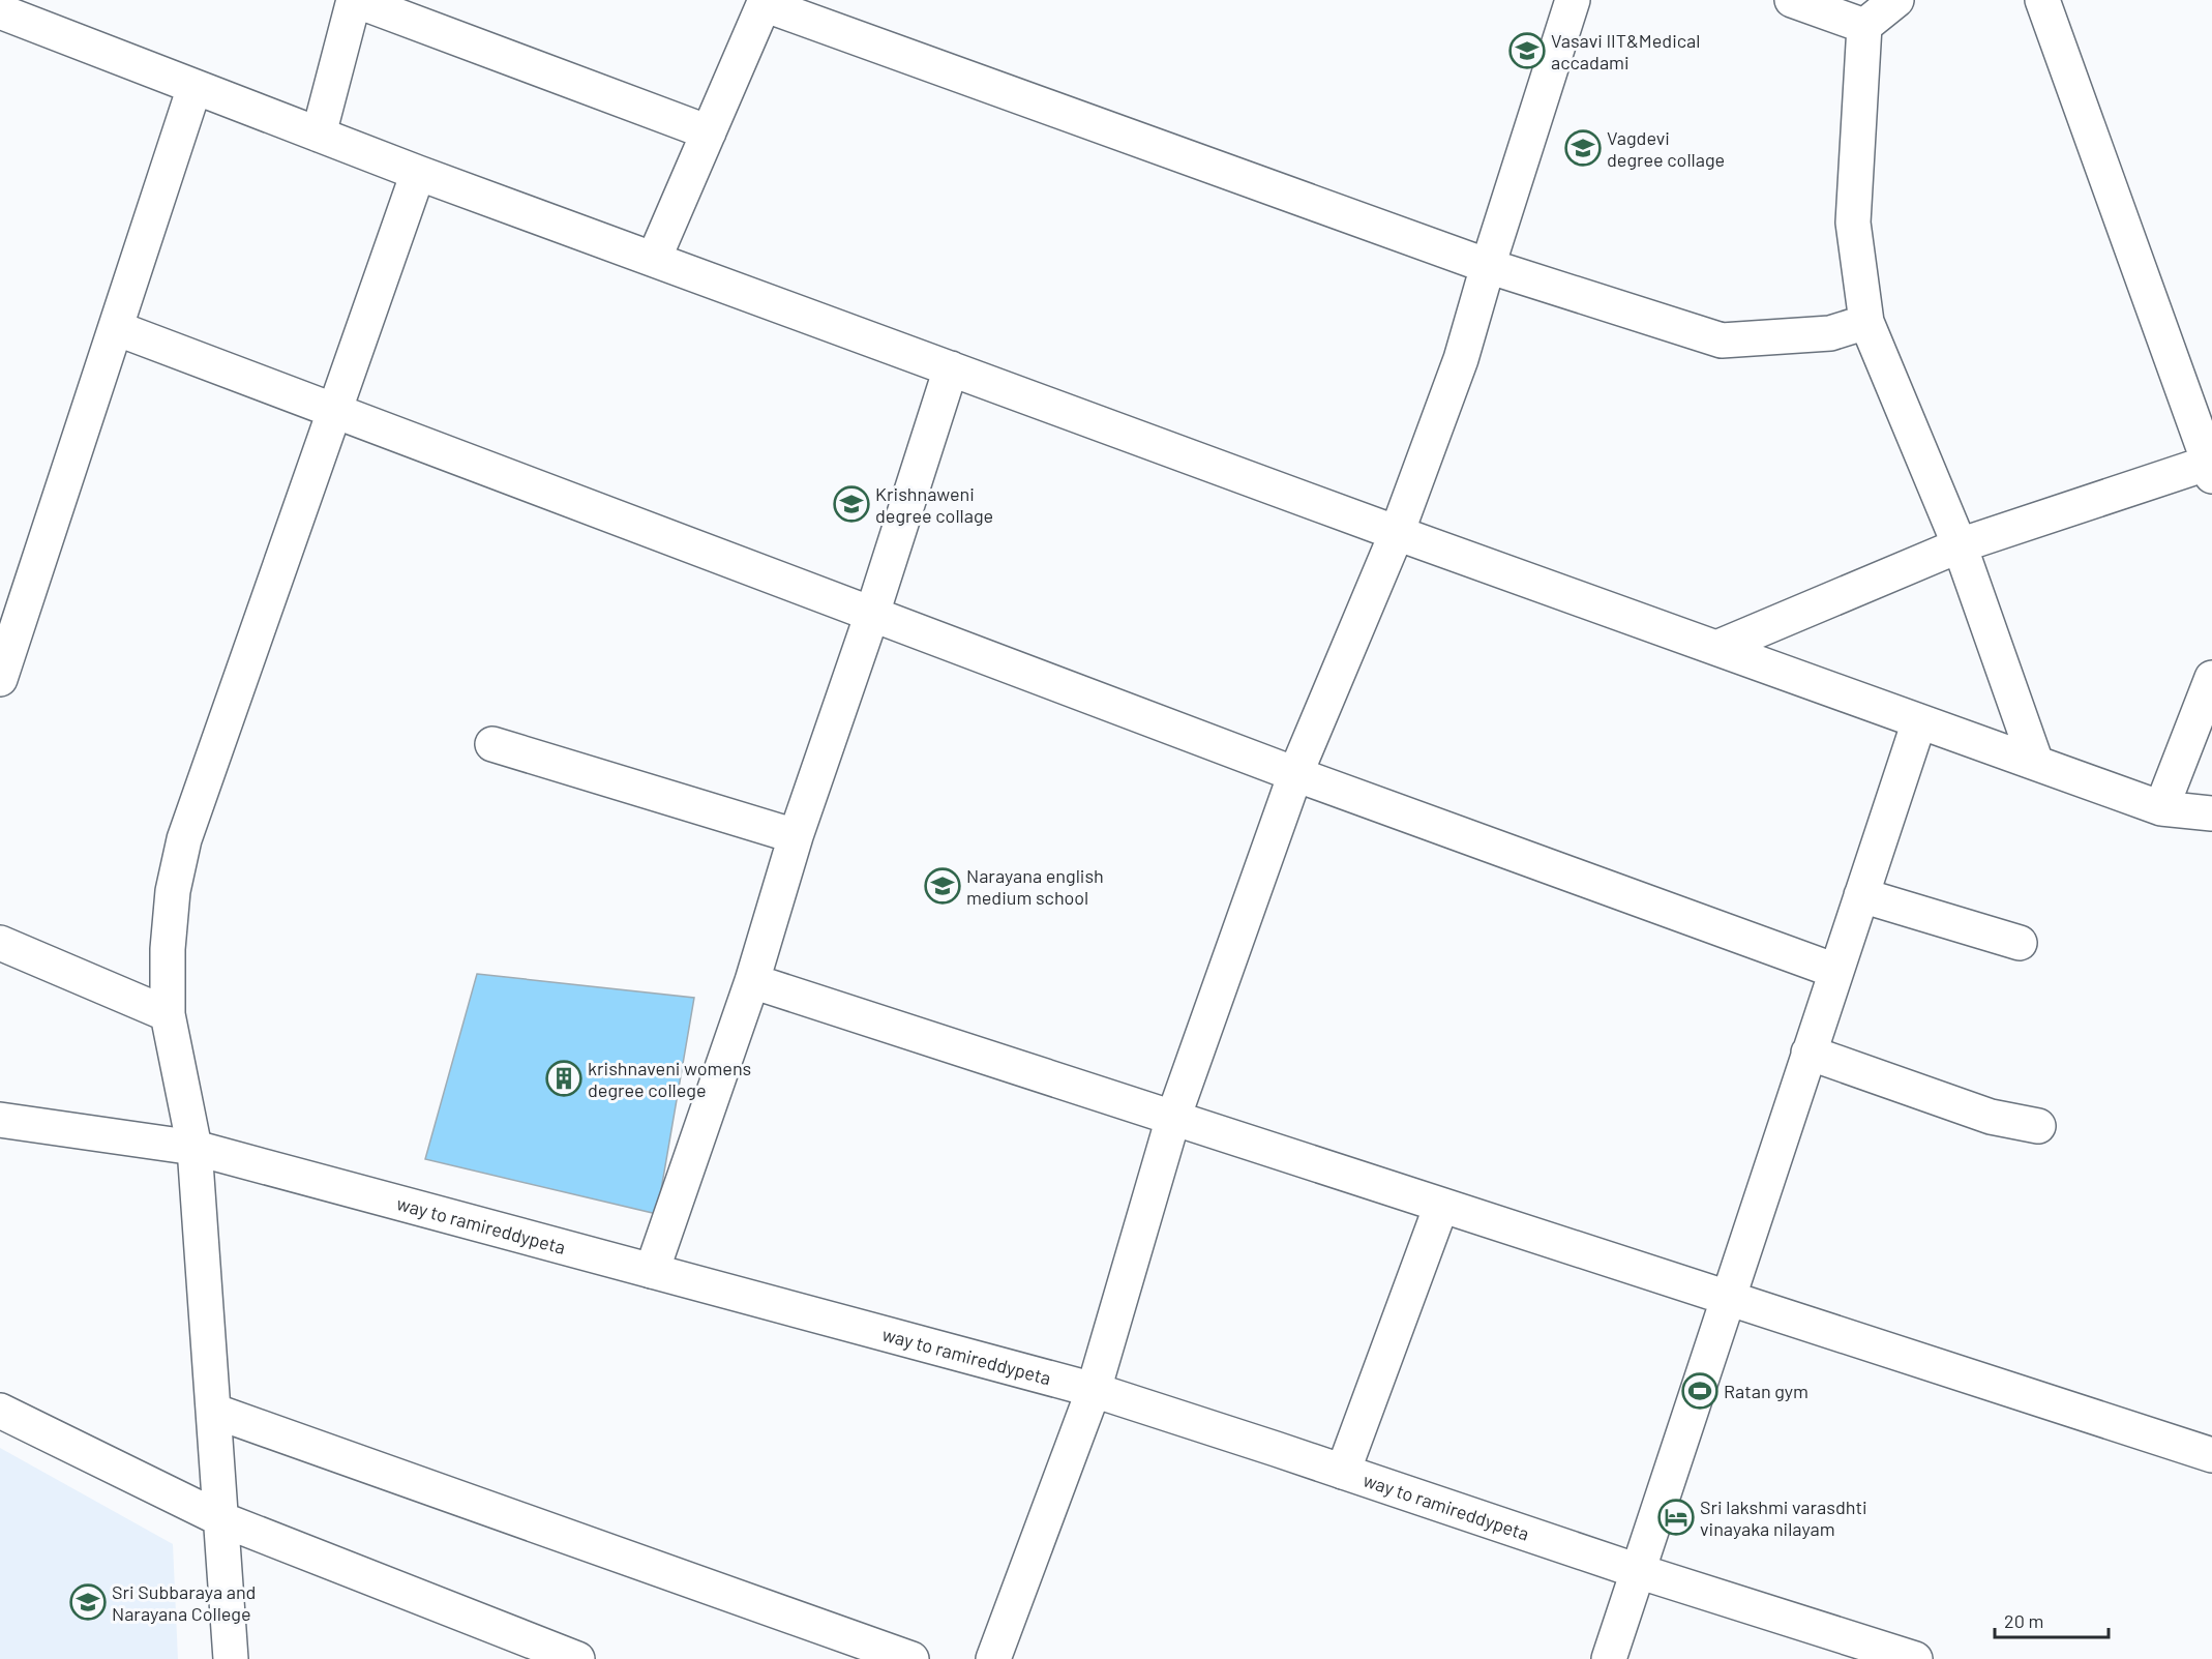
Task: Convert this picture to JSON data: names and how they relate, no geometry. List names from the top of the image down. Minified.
{"streets":{"street":["way to ramireddypeta"]},"places":{"school or university":["Vasavi IIT&Medical accadami","Vagdevi degree collage","Krishnaweni degree collage","Narayana english medium school","Sri Subbaraya and Narayana College"],"building":["krishnaveni womens degree college"],"sports":["Ratan gym"],"hotel":["Sri lakshmi varasdhti vinayaka nilayam"]},"scale_bar":"20 m"}
